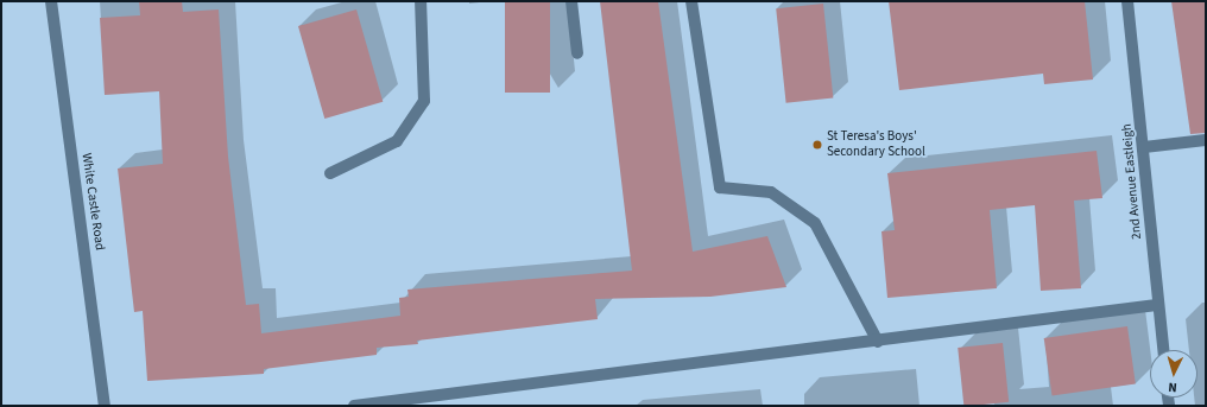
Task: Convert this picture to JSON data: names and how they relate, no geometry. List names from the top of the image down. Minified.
{"streets":{"street":["2nd Avenue Eastleigh","White Castle Road"]},"places":["St Teresa's Boys' Secondary School"],"north":"bottom"}
